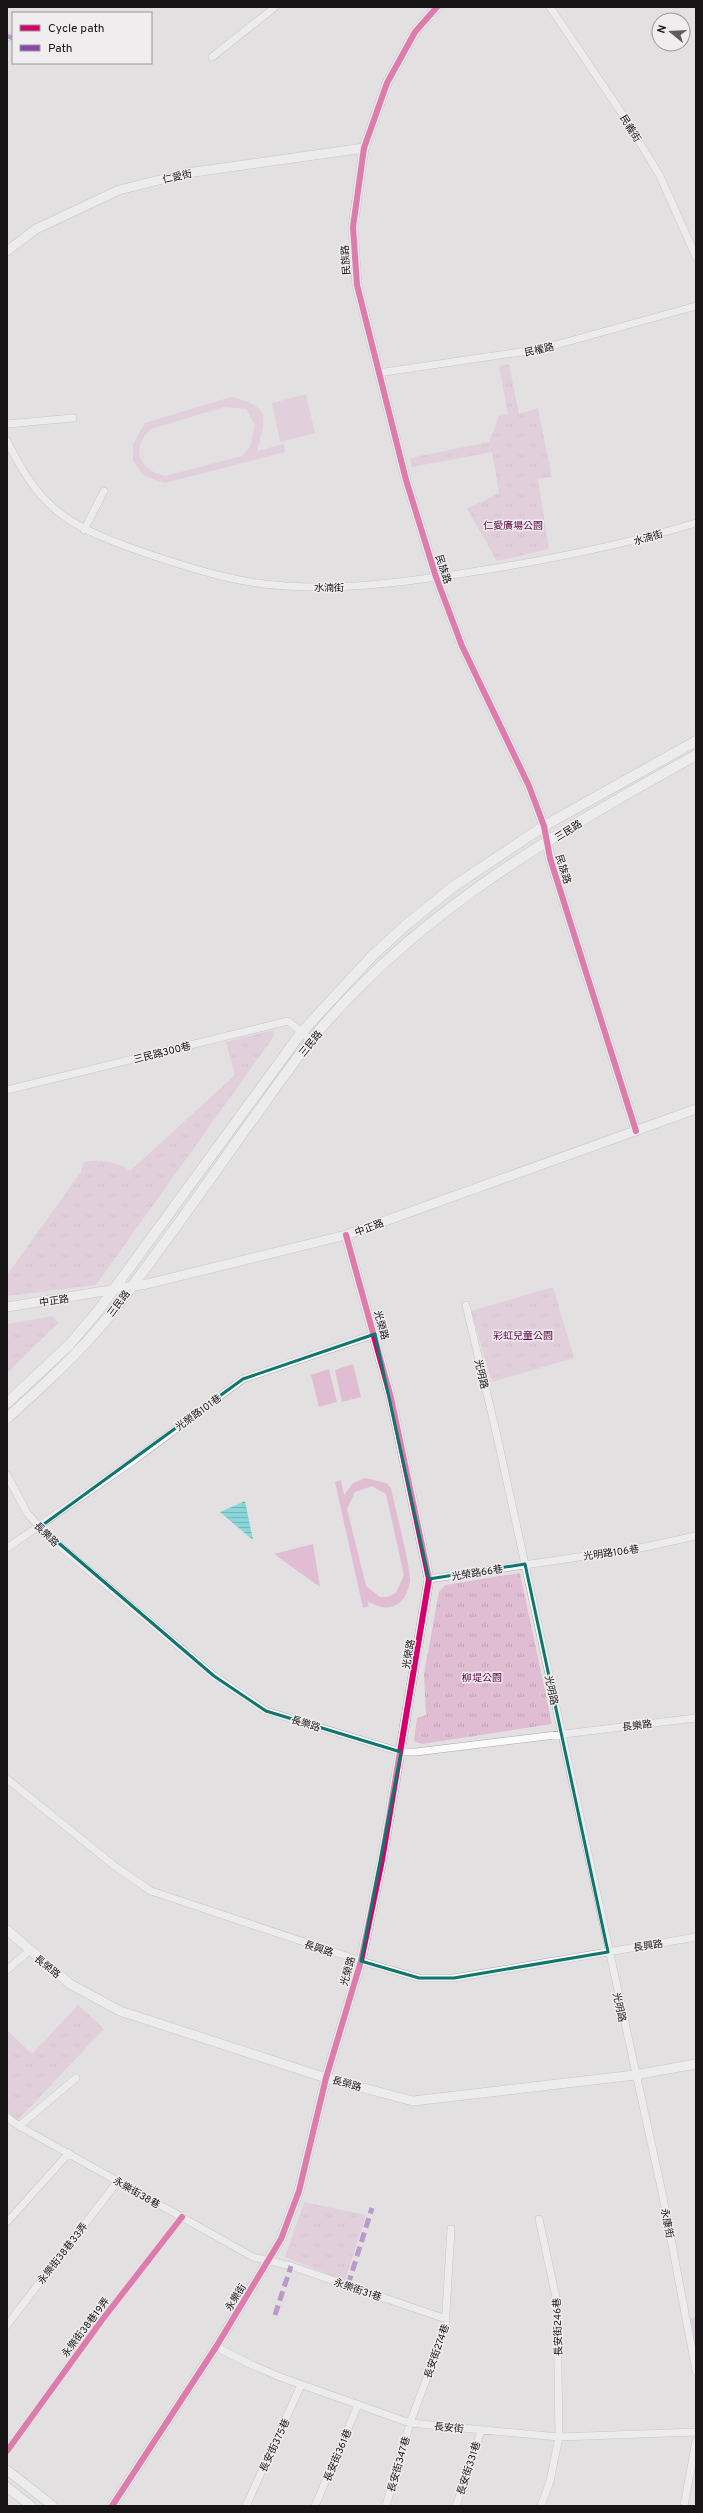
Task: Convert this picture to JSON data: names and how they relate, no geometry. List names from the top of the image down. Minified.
{"streets":{"main road":["三民路"],"street":["民義街","仁愛街","民族路","民權路","水湳街","三民路300巷","中正路","光榮路","光明路","光榮路101巷","長樂路","光明路106巷","光榮路66巷","長興路","長榮路","永樂街38巷","永康街","永樂街38巷33弄","永樂街31巷","永樂街","永樂街38巷19弄","長安街246巷","長安街274巷","長安街","長安街375巷","長安街361巷","長安街347巷","長安街331巷"]},"crossings":[["仁愛街","民族路"],["民族路","民權路"],["民族路","水湳街"],["民族路","三民路"],["民族路","中正路"],["三民路","三民路300巷"],["三民路","中正路"],["中正路","光榮路"],["光榮路","光榮路101巷"],["光榮路","長樂路"],["光榮路","光榮路66巷"],["光榮路","長興路"],["光榮路","長榮路"],["光榮路","永樂街"],["光明路","長樂路"],["光明路","光明路106巷"],["光明路","光榮路66巷"],["光明路","長興路"],["光明路","長榮路"],["光明路","永康街"],["光榮路101巷","長樂路"],["光明路106巷","光榮路66巷"],["長榮路","永康街"],["長榮路","永樂街"],["永樂街38巷","永樂街38巷33弄"],["永樂街38巷","永樂街31巷"],["永樂街38巷","永樂街"],["永樂街38巷","永樂街38巷19弄"],["永樂街31巷","永樂街"],["永樂街31巷","長安街274巷"],["永樂街","長安街"],["長安街246巷","長安街"],["長安街274巷","長安街"],["長安街274巷","長安街347巷"],["長安街","長安街375巷"],["長安街","長安街361巷"],["長安街","長安街347巷"],["長安街","長安街331巷"]],"parks":["仁愛廣場公園","彩虹兒童公園","柳堤公園"],"legend":["Cycle path","Path"],"north":"left"}
